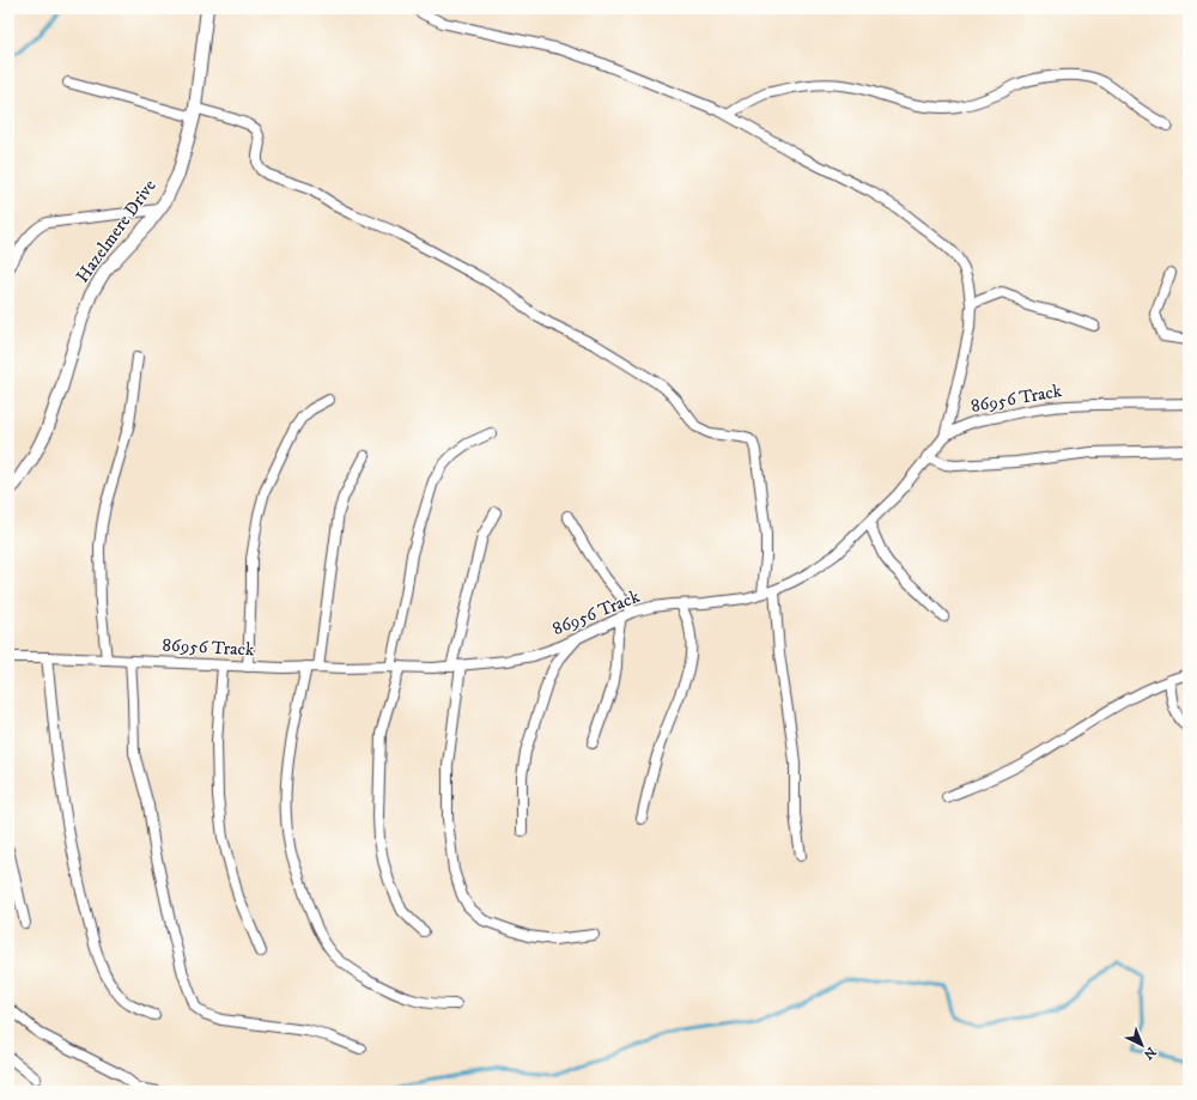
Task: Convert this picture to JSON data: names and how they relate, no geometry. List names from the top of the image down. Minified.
{"streets":{"street":["Hazelmere Drive","86956 Track"]},"north":"bottom right"}
